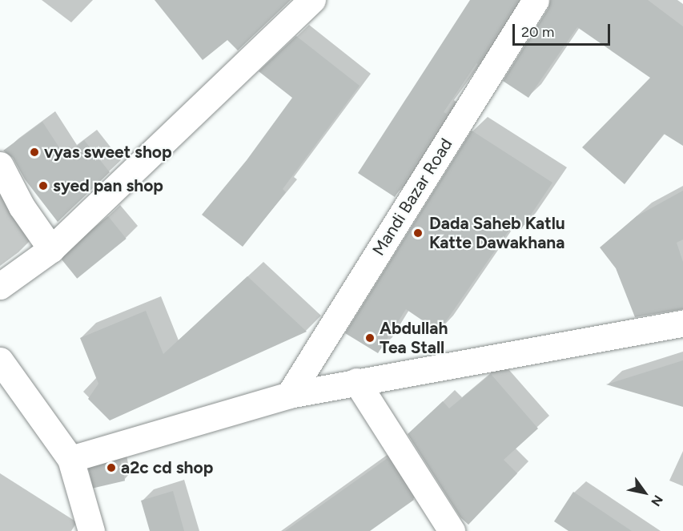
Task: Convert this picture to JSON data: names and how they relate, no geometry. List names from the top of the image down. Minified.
{"streets":{"street":["Mandi Bazar Road"]},"places":["vyas sweet shop","syed pan shop","Dada Saheb Katlu Katte Dawakhana","Abdullah Tea Stall","a2c cd shop"],"scale_bar":"20 m","north":"bottom right"}
